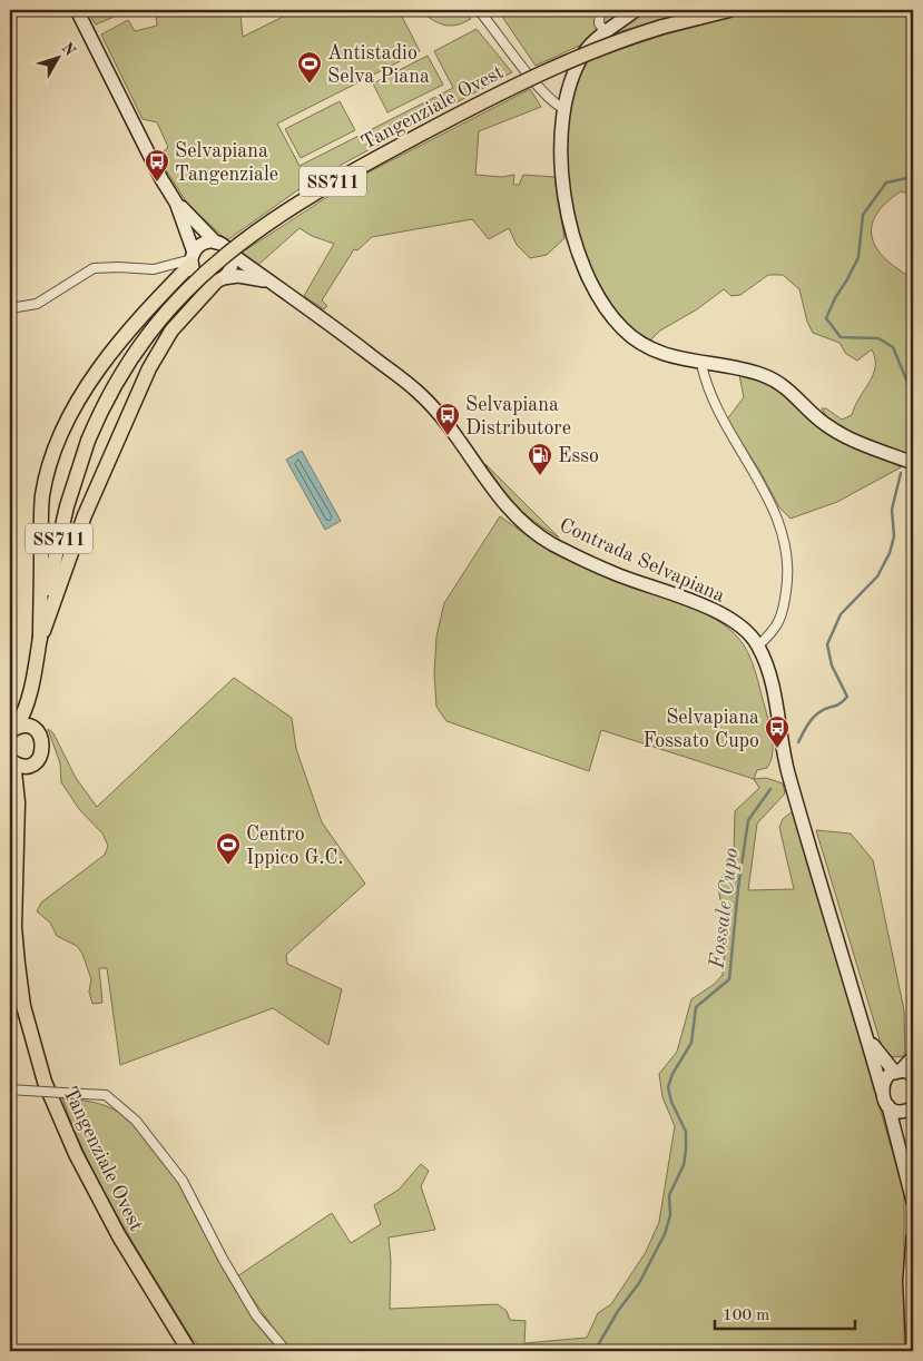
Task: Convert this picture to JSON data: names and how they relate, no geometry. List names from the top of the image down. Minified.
{"streets":{"main road":["Tangenziale Ovest","SS711","Contrada Selvapiana"]},"water":["Fossale Cupo"],"places":{"sports":["Antistadio Selva Piana","Centro Ippico G.C."],"bus stop":["Selvapiana Tangenziale","Selvapiana Distributore","Selvapiana Fossato Cupo"],"fuel station":["Esso"]},"scale_bar":"100 m","north":"top right"}
